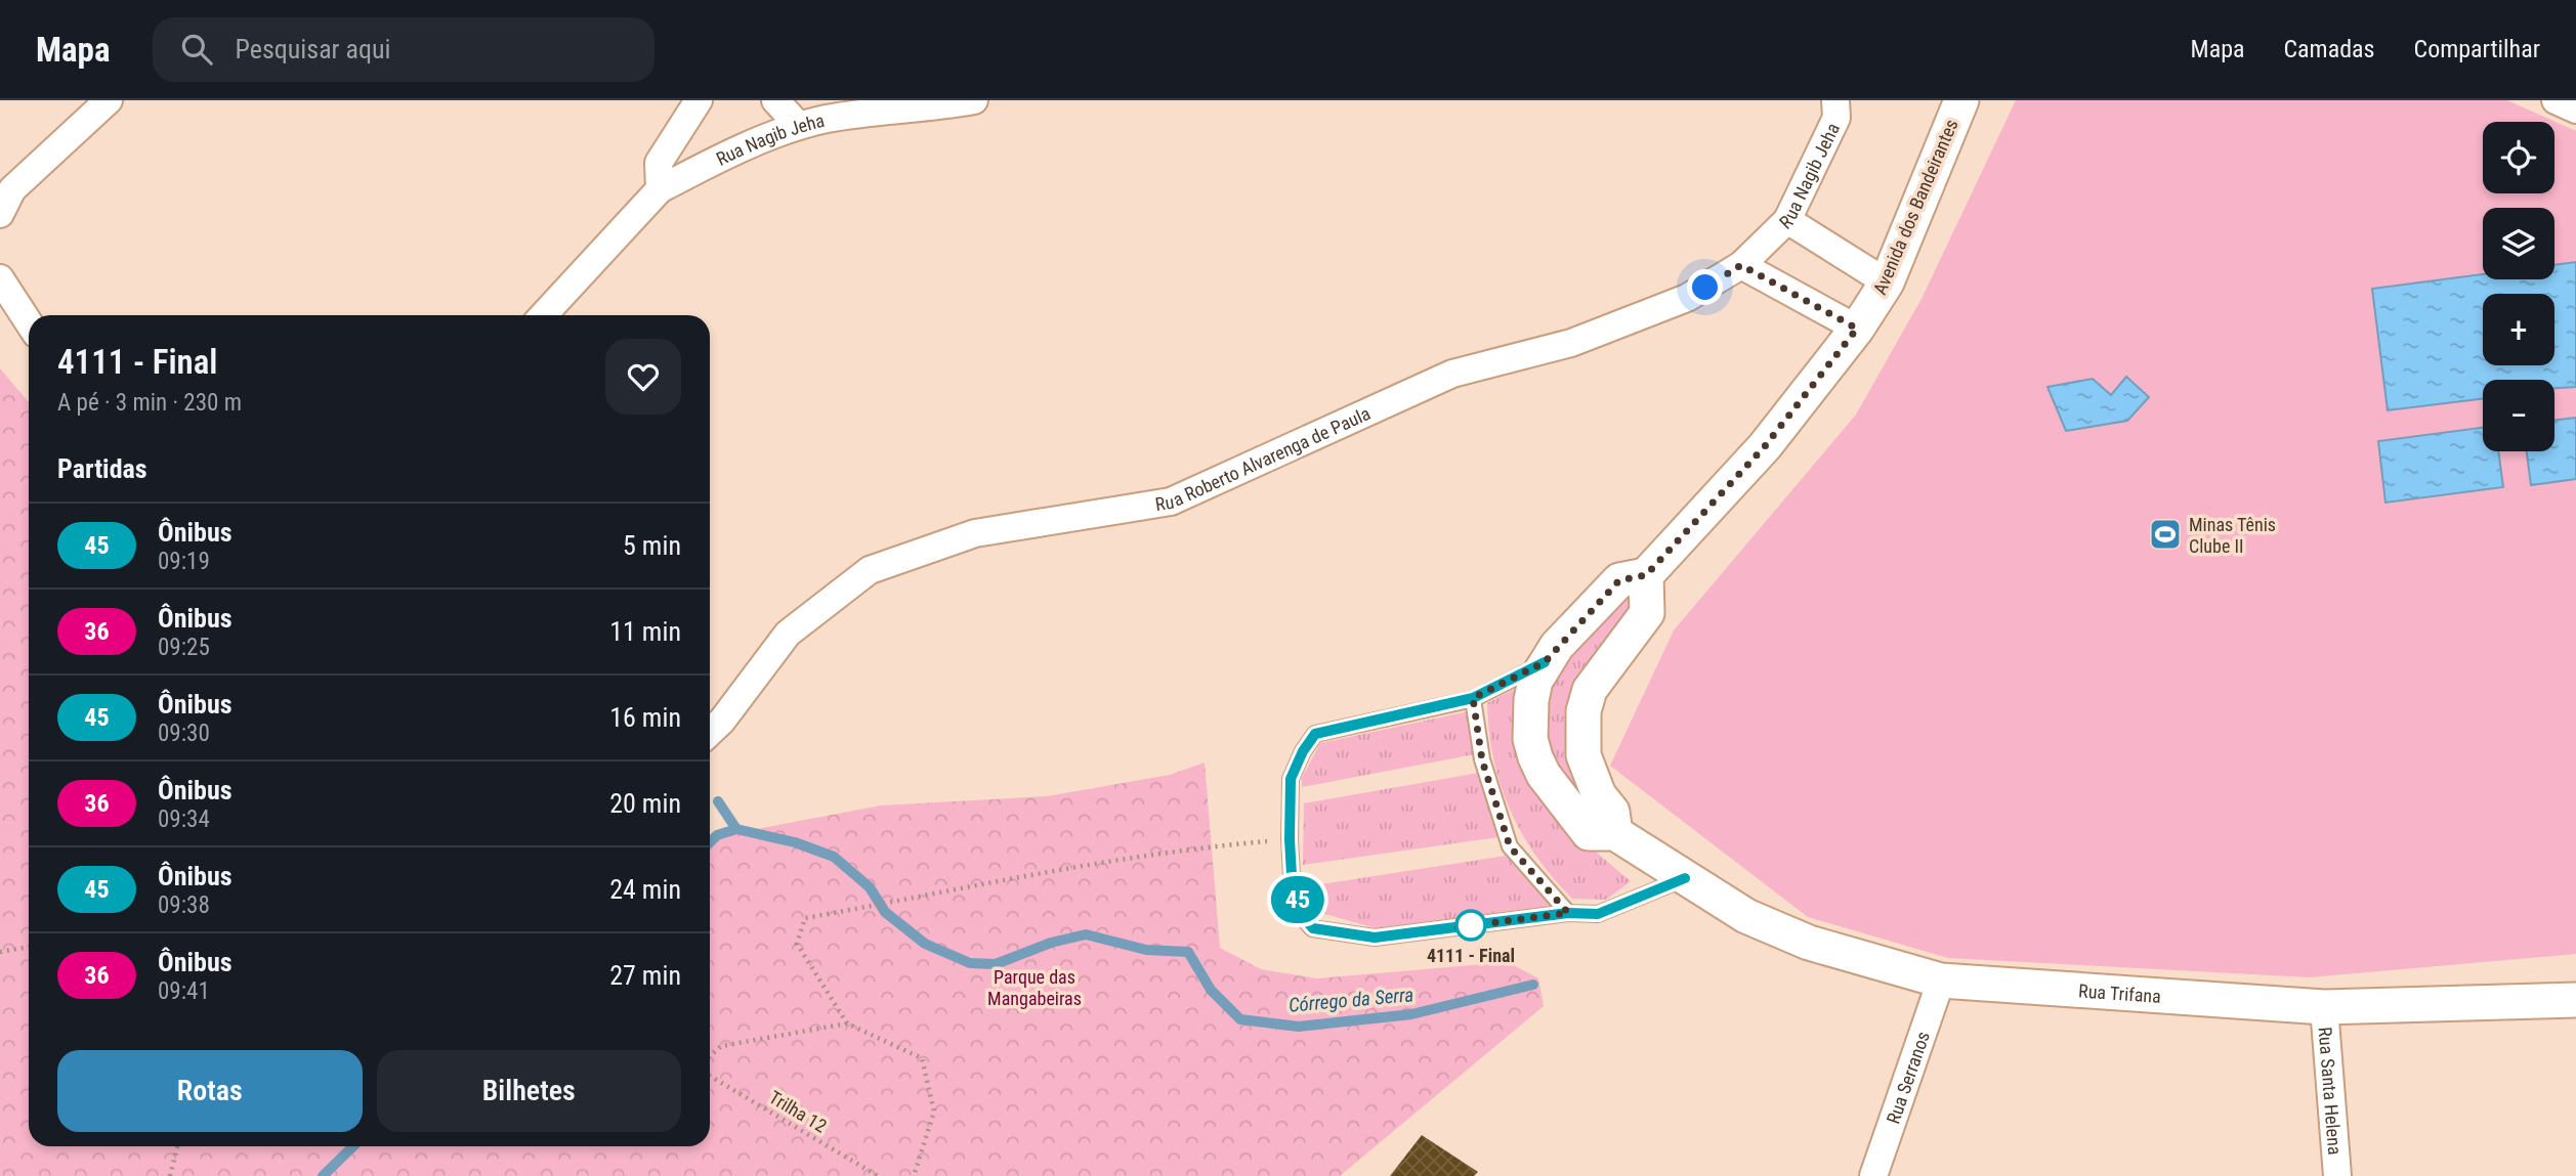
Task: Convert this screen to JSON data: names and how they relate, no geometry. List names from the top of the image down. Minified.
{"streets":{"street":["Rua Nagib Jeha","Avenida dos Bandeirantes","Rua Roberto Alvarenga de Paula","Rua Trifana","Rua Serranos","Rua Santa Helena"],"path":["Trilha 12"]},"crossings":[["Rua Nagib Jeha","Avenida dos Bandeirantes"],["Rua Nagib Jeha","Rua Roberto Alvarenga de Paula"],["Avenida dos Bandeirantes","Rua Trifana"],["Rua Trifana","Rua Serranos"],["Rua Trifana","Rua Santa Helena"]],"water":["Córrego da Serra"],"parks":["Parque das Mangabeiras"],"places":{"sports":["Minas Tênis Clube II"],"other":["4111 - Final"]},"lines":["bus line 45"],"page":{"header":"Mapa","search":"Pesquisar aqui","nav":["Mapa","Camadas","Compartilhar"],"on_map":"45","map_buttons":["+","−"],"heading":[["4111 - Final","A pé · 3 min · 230 m"],"Partidas"],"list":[{"mark":"45","name":"Ônibus","note":"09:19","value":"5 min"},{"mark":"36","name":"Ônibus","note":"09:25","value":"11 min"},{"mark":"45","name":"Ônibus","note":"09:30","value":"16 min"},{"mark":"36","name":"Ônibus","note":"09:34","value":"20 min"},{"mark":"45","name":"Ônibus","note":"09:38","value":"24 min"},{"mark":"36","name":"Ônibus","note":"09:41","value":"27 min"}],"buttons":["Rotas","Bilhetes"]}}
